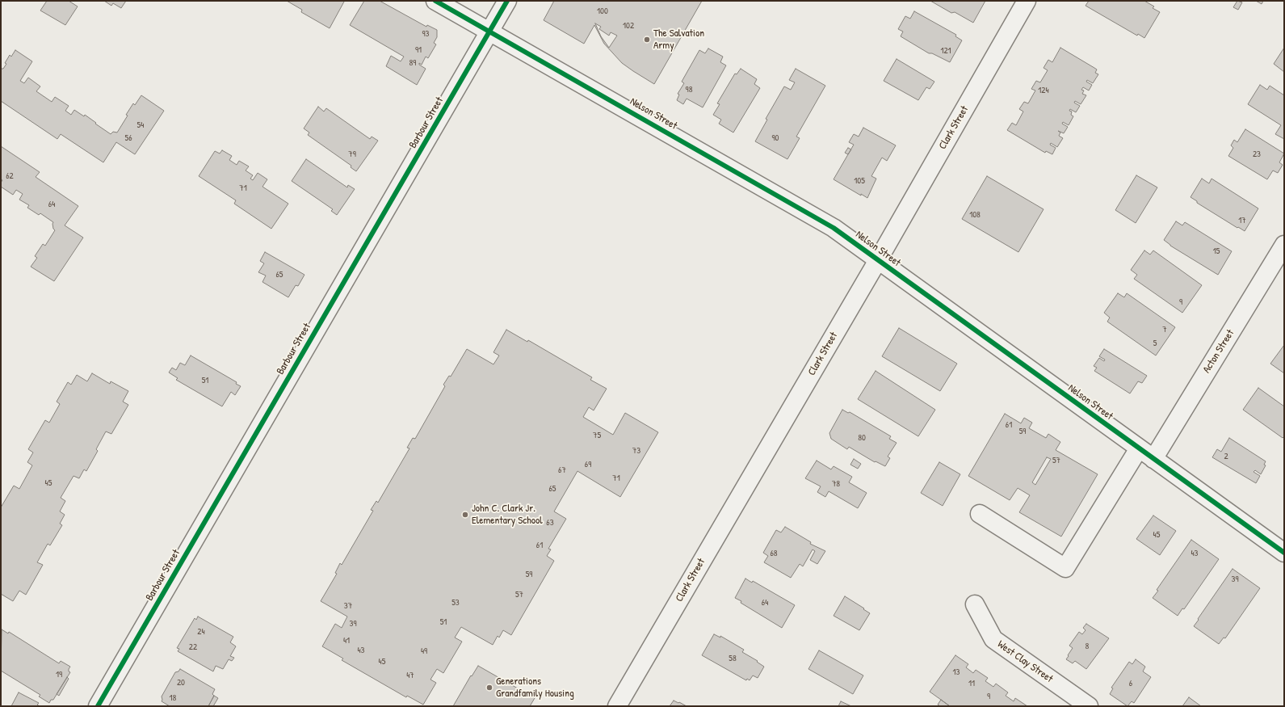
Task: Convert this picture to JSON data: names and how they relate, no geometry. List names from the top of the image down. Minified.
{"streets":{"street":["Nelson Street","Barbour Street","Clark Street","Acton Street","West Clay Street"]},"crossings":[["Nelson Street","Barbour Street"],["Nelson Street","Clark Street"],["Nelson Street","Acton Street"]],"places":["The Salvation Army","John C. Clark Jr. Elementary School","Generations Grandfamily Housing"],"house_numbers":["100","102","93","91","121","89","98","124","54","56","90","79","23","62","105","71","64","108","17","15","65","9","7","5","51","61","59","75","80","73","2","57","69","67","71","45","78","65","63","45","61","68","43","59","39","57","53","64","37","51","39","24","41","8","22","43","49","58","45","13","19","47","20","11","6","9","18"]}
